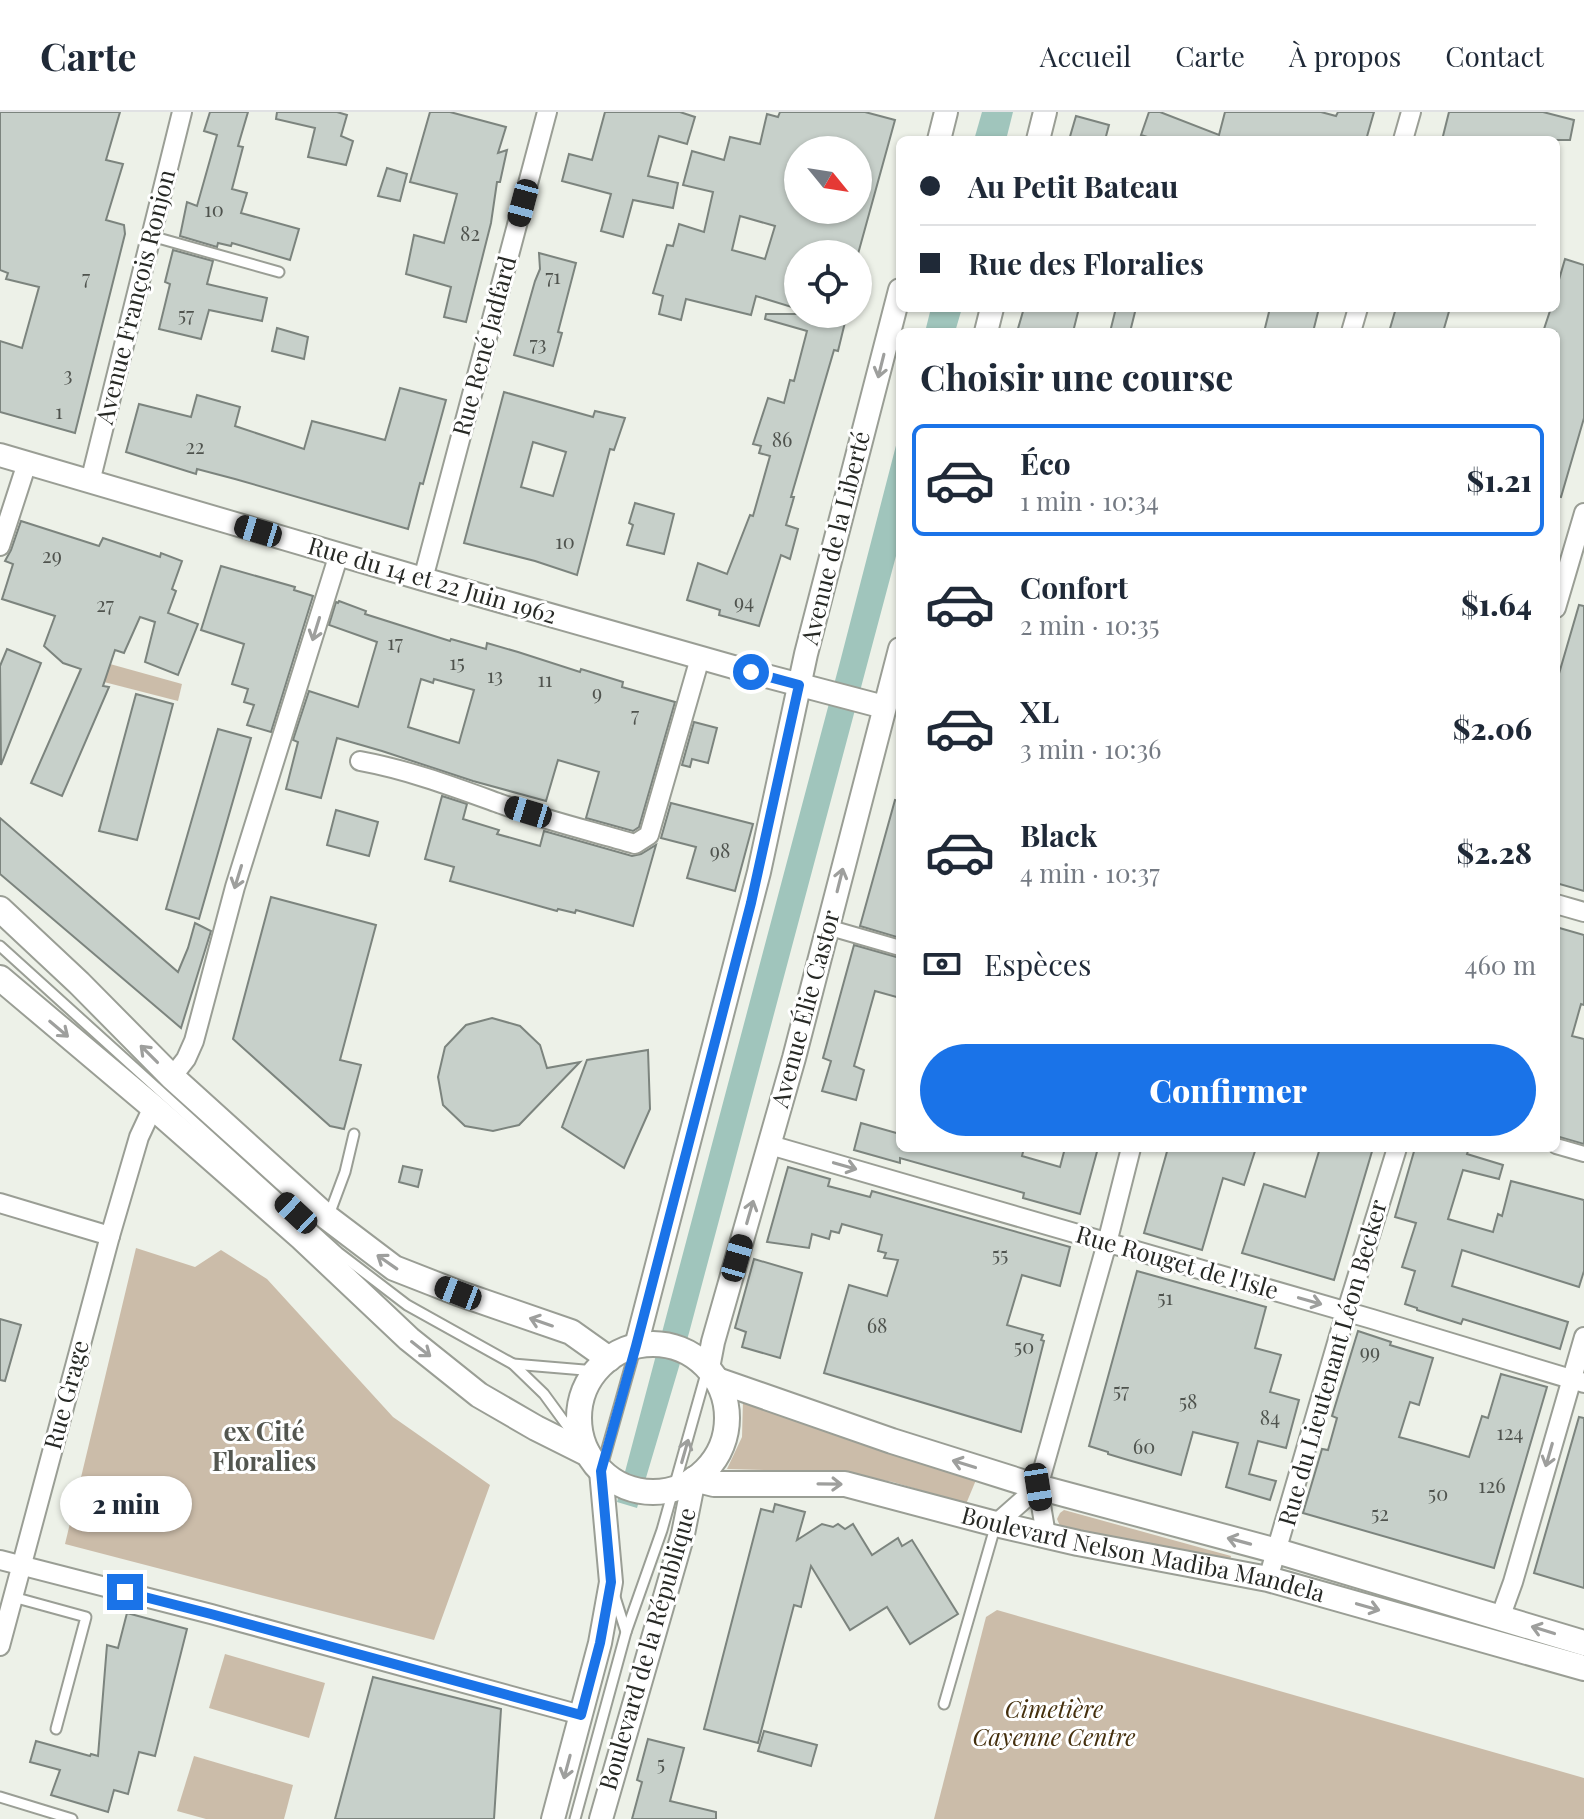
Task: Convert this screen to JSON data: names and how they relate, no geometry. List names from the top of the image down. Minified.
{"streets":{"main road":["Boulevard Nelson Madiba Mandela"],"street":["Avenue François Ronjon","Rue René Jadfard","Avenue de la Liberté","Rue du 14 et 22 Juin 1962","Avenue Élie Castor","Rue Rouget de l'Isle","Rue du Lieutenant Léon Becker","Rue Grage","Boulevard de la République"]},"crossings":[["Avenue François Ronjon","Rue du 14 et 22 Juin 1962"],["Rue René Jadfard","Rue du 14 et 22 Juin 1962"],["Avenue de la Liberté","Rue du 14 et 22 Juin 1962"],["Avenue de la Liberté","Boulevard Nelson Madiba Mandela"],["Rue du 14 et 22 Juin 1962","Avenue Élie Castor"],["Avenue Élie Castor","Rue Rouget de l'Isle"],["Avenue Élie Castor","Boulevard Nelson Madiba Mandela"],["Rue Rouget de l'Isle","Rue du Lieutenant Léon Becker"],["Rue du Lieutenant Léon Becker","Boulevard Nelson Madiba Mandela"],["Boulevard Nelson Madiba Mandela","Boulevard de la République"]],"one_way":["Avenue de la Liberté","Avenue Élie Castor","Rue Rouget de l'Isle"],"districts":["ex Cité Floralies"],"parks":["Cimetière Cayenne Centre"],"house_numbers":["10","82","71","7","57","73","3","1","86","22","10","29","94","27","17","15","13","11","9","7","98","55","51","68","50","99","57","58","84","124","60","126","50","52","5"],"north":"bottom right","page":{"header":"Carte","nav":["Accueil","Carte","À propos","Contact"],"banner":["Au Petit Bateau","Rue des Floralies"],"heading":"Choisir une course","list":[{"name":"Éco","note":"1 min · 10:34","value":"$1.21"},{"name":"Confort","note":"2 min · 10:35","value":"$1.64"},{"name":"XL","note":"3 min · 10:36","value":"$2.06"},{"name":"Black","note":"4 min · 10:37","value":"$2.28"}],"pay":["Espèces","460 m"],"buttons":"Confirmer","bubble":"2 min"}}
